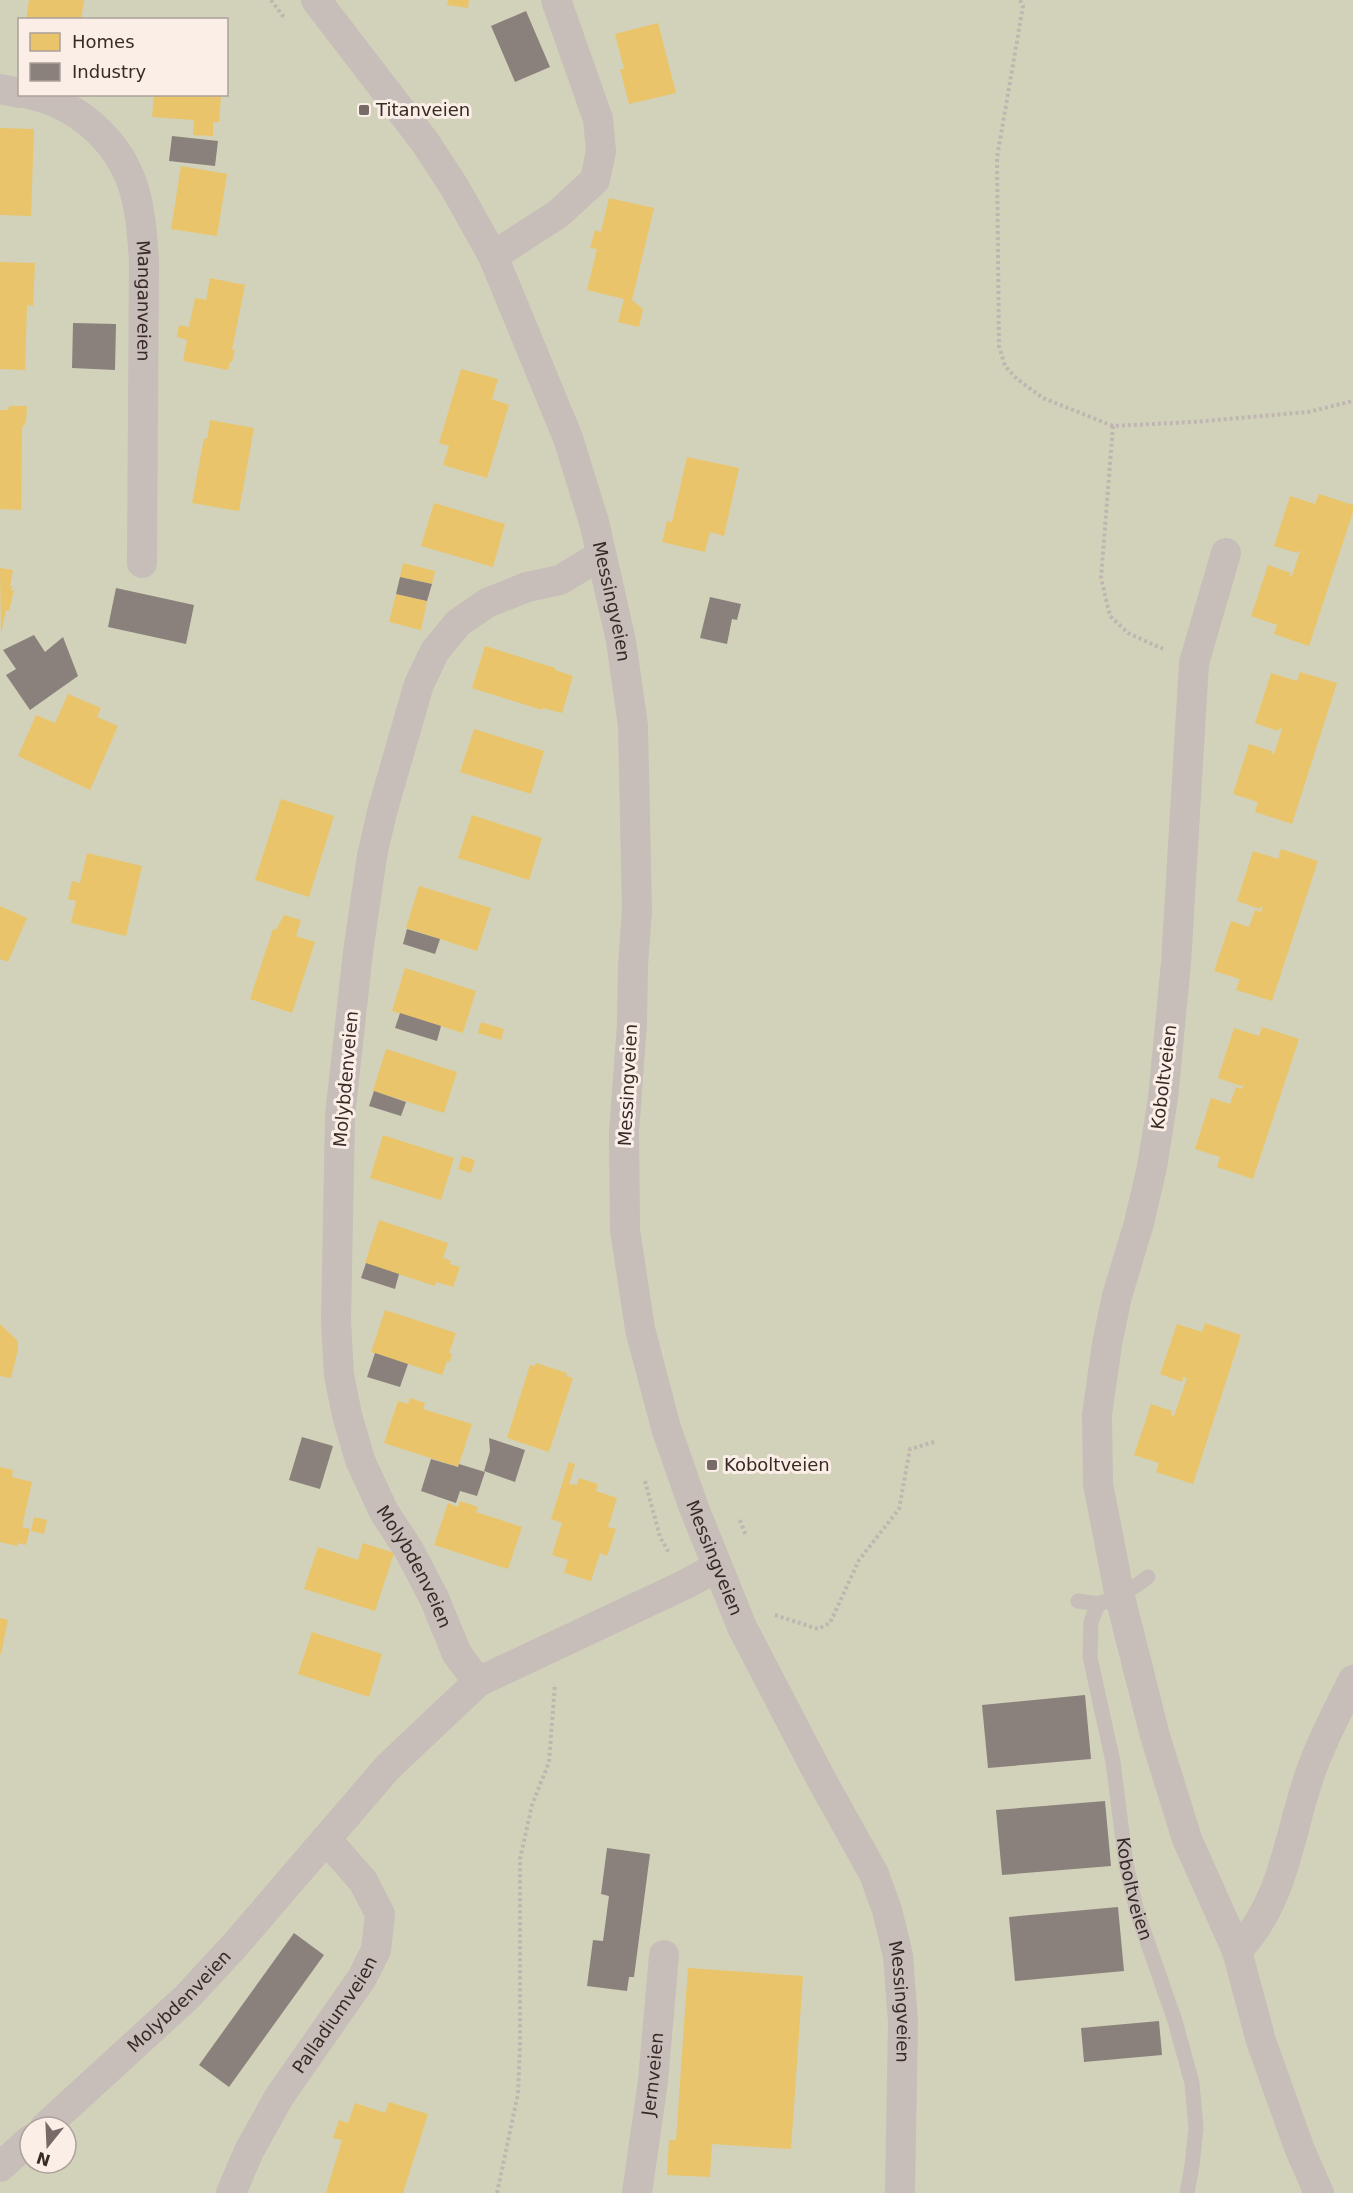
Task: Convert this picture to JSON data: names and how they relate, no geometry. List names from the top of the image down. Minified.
{"streets":{"street":["Manganveien","Messingveien","Koboltveien","Molybdenveien","Palladiumveien","Jernveien"]},"crossings":[["Messingveien","Molybdenveien"],["Molybdenveien","Palladiumveien"]],"places":{"transit":["Titanveien","Koboltveien"]},"legend":["Homes","Industry"],"north":"bottom"}
